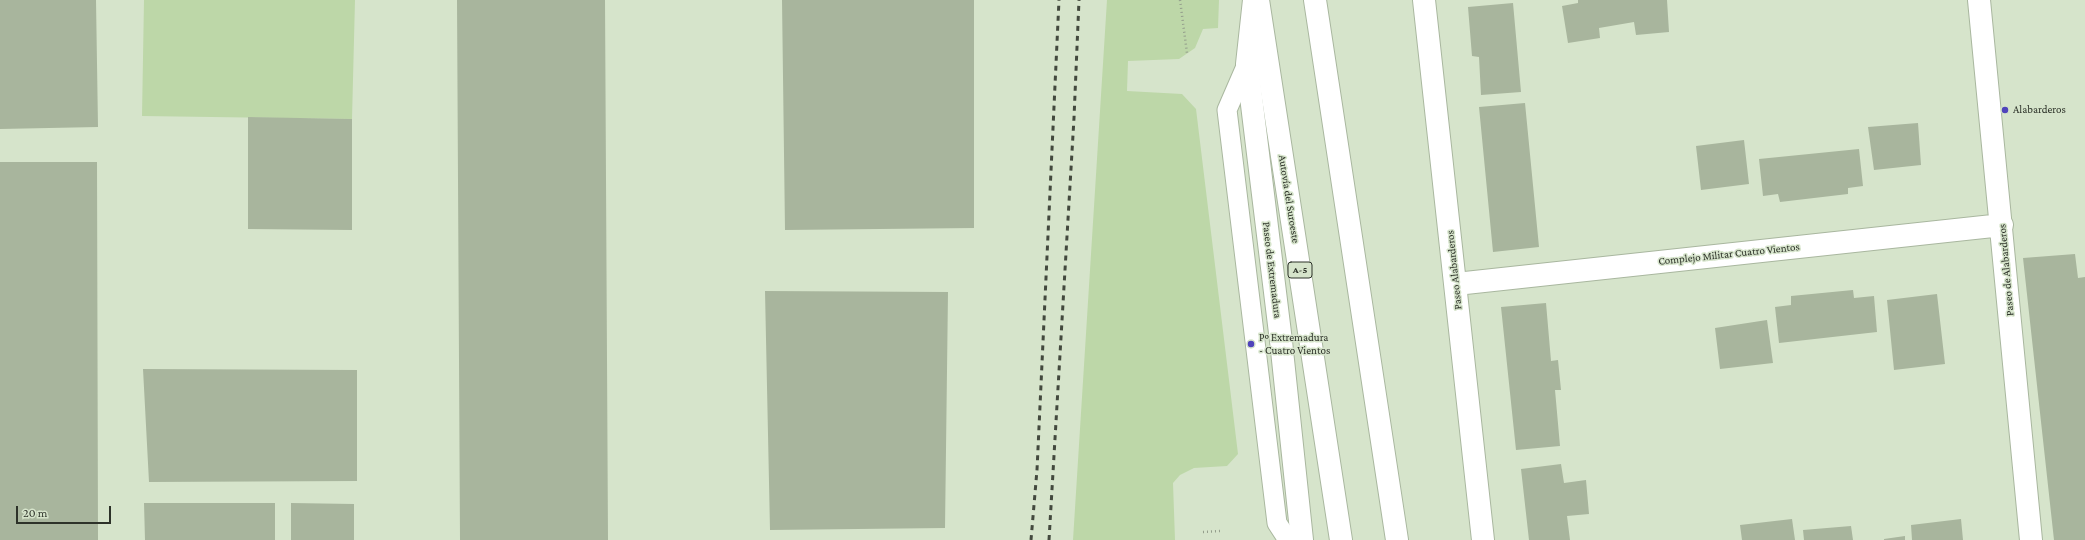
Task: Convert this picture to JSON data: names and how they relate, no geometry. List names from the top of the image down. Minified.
{"streets":{"main road":["Autovía del Suroeste","Complejo Militar Cuatro Vientos","Paseo de Extremadura","A-5","Paseo Alabarderos","Paseo de Alabarderos"]},"crossings":[["Complejo Militar Cuatro Vientos","Paseo Alabarderos"],["Complejo Militar Cuatro Vientos","Paseo de Alabarderos"]],"places":["Alabarderos","Pº Extremadura - Cuatro Vientos"],"scale_bar":"20 m"}
